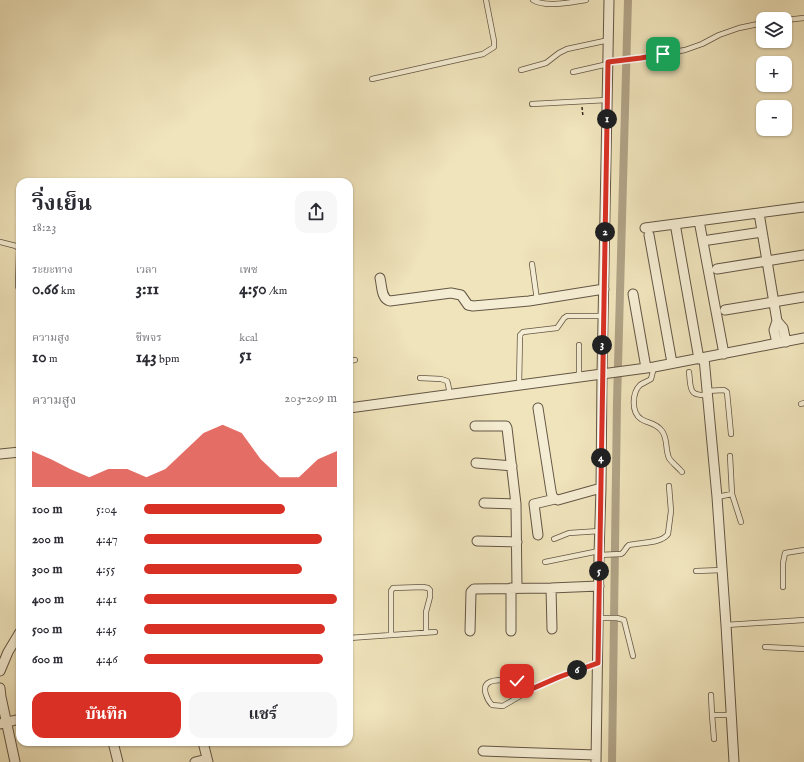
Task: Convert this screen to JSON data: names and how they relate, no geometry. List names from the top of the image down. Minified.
{"page":{"map_buttons":["+","−"],"pins":["1","2","3","4","5","6"],"heading":["วิ่งเย็น","18:23"],"stats":[["ระยะทาง","0.66 km"],["เวลา","3:11"],["เพซ","4:50 /km"],["ความสูง","10 m"],["ชีพจร","143 bpm"],["kcal","51"]],"chart":["ความสูง","203–209 m"],"list":[{"name":"100 m","note":"5:04"},{"name":"200 m","note":"4:47"},{"name":"300 m","note":"4:55"},{"name":"400 m","note":"4:41"},{"name":"500 m","note":"4:45"},{"name":"600 m","note":"4:46"}],"buttons":["บันทึก","แชร์"]}}
